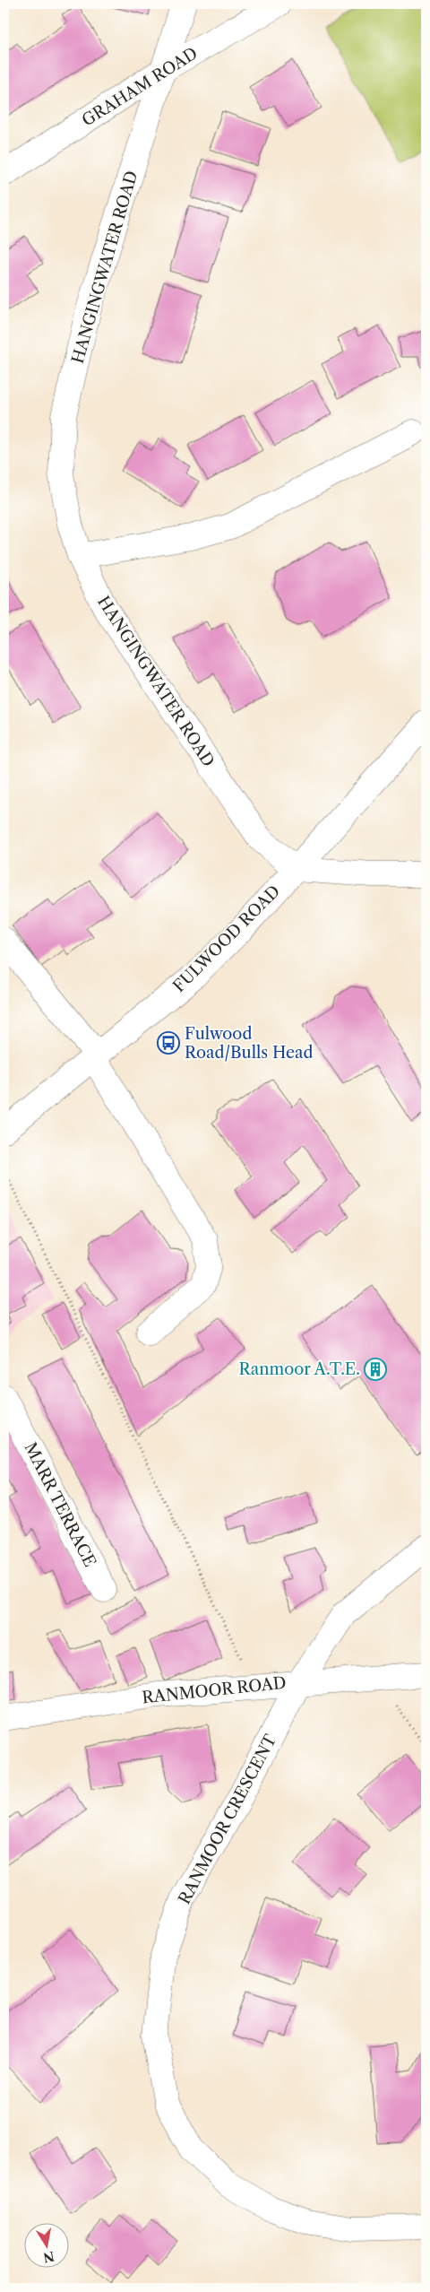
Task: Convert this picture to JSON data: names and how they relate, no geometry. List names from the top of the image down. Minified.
{"streets":{"street":["GRAHAM ROAD","HANGINGWATER ROAD","FULWOOD ROAD","MARR TERRACE","RANMOOR ROAD","RANMOOR CRESCENT"]},"crossings":[["GRAHAM ROAD","HANGINGWATER ROAD"],["HANGINGWATER ROAD","FULWOOD ROAD"],["RANMOOR ROAD","RANMOOR CRESCENT"]],"places":{"bus stop":["Fulwood Road/Bulls Head"],"building":["Ranmoor A.T.E."]},"north":"bottom"}
